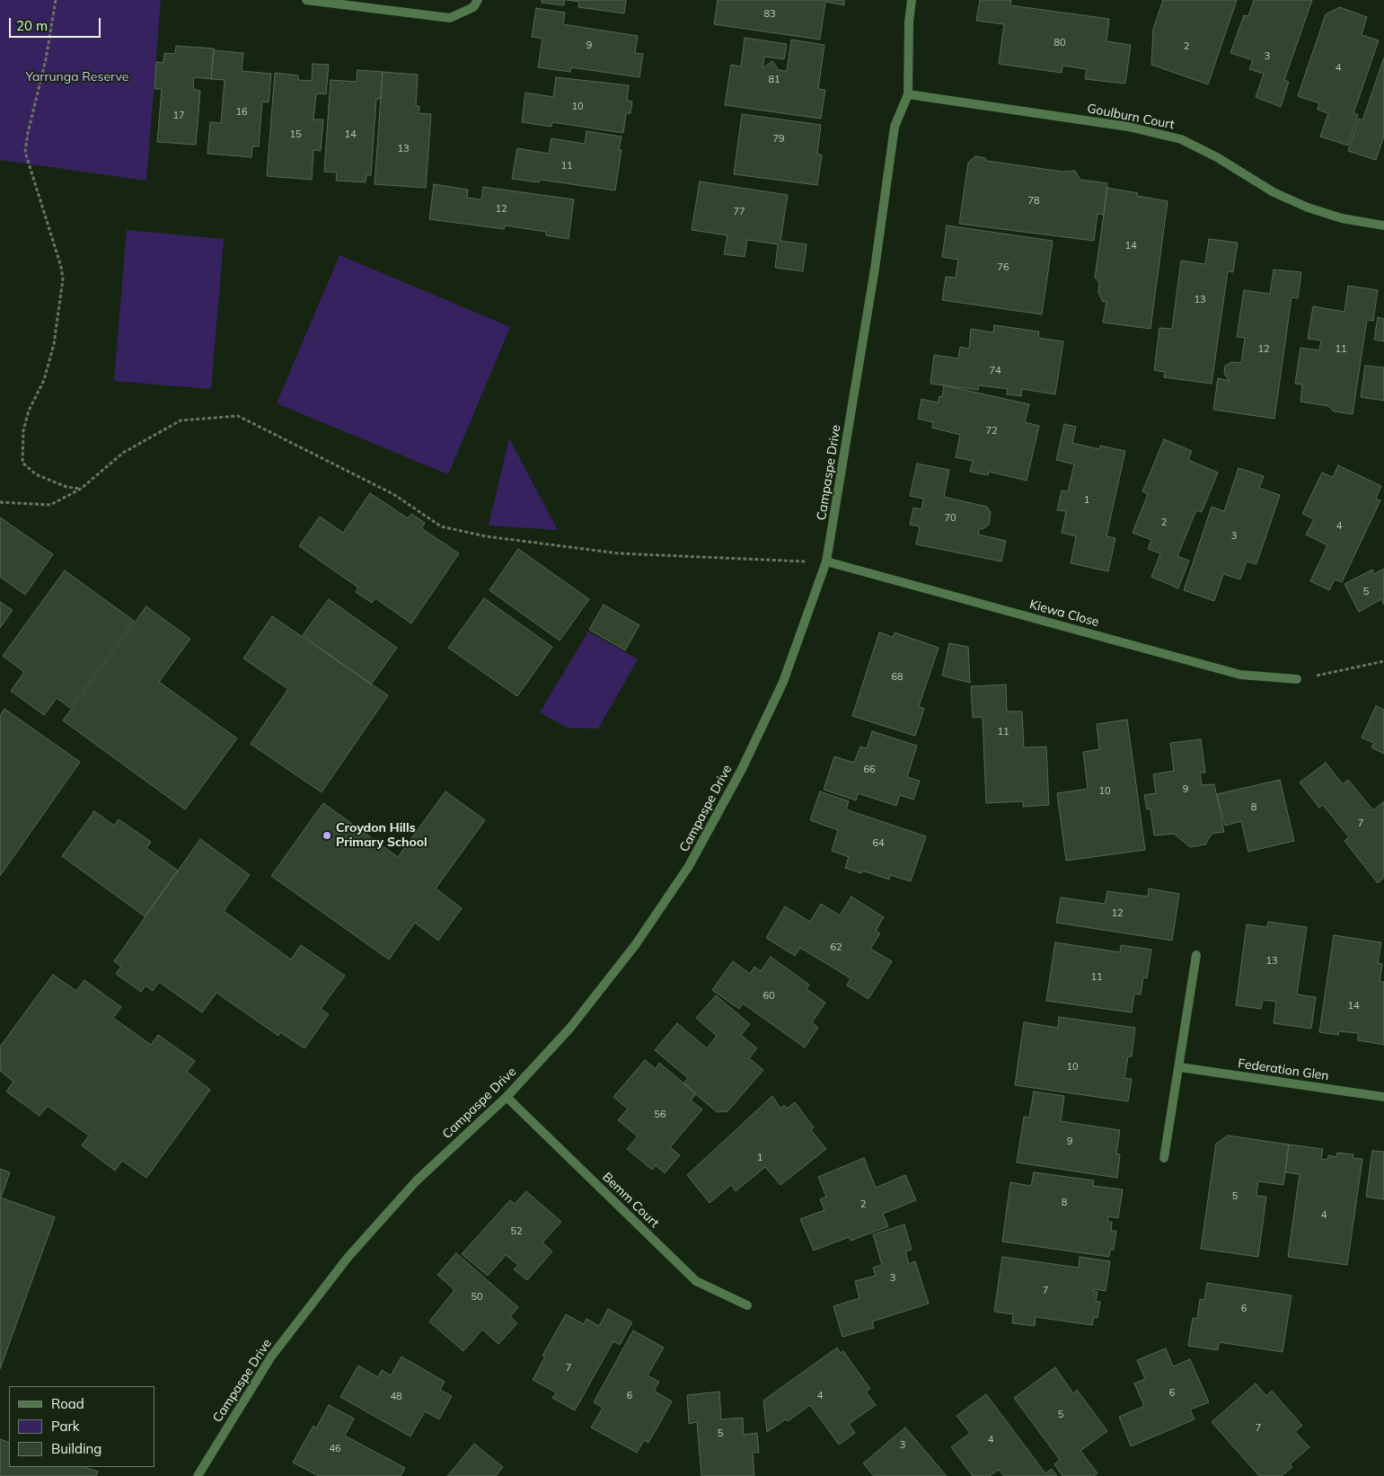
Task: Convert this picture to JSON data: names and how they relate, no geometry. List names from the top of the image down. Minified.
{"streets":{"street":["Goulburn Court","Campaspe Drive","Kiewa Close","Federation Glen","Bemm Court"]},"crossings":[["Goulburn Court","Campaspe Drive"],["Campaspe Drive","Kiewa Close"],["Campaspe Drive","Bemm Court"]],"parks":["Yarrunga Reserve"],"places":["Croydon Hills Primary School"],"house_numbers":["83","80","9","2","3","4","81","10","16","17","15","14","79","13","11","78","12","77","14","76","13","12","11","74","72","1","70","2","4","3","5","68","11","66","9","10","8","7","64","12","62","13","11","60","14","10","56","9","1","5","8","2","4","52","3","7","50","6","7","6","6","4","48","5","7","5","4","3","46"],"legend":["Road","Park","Building"],"scale_bar":"20 m"}
